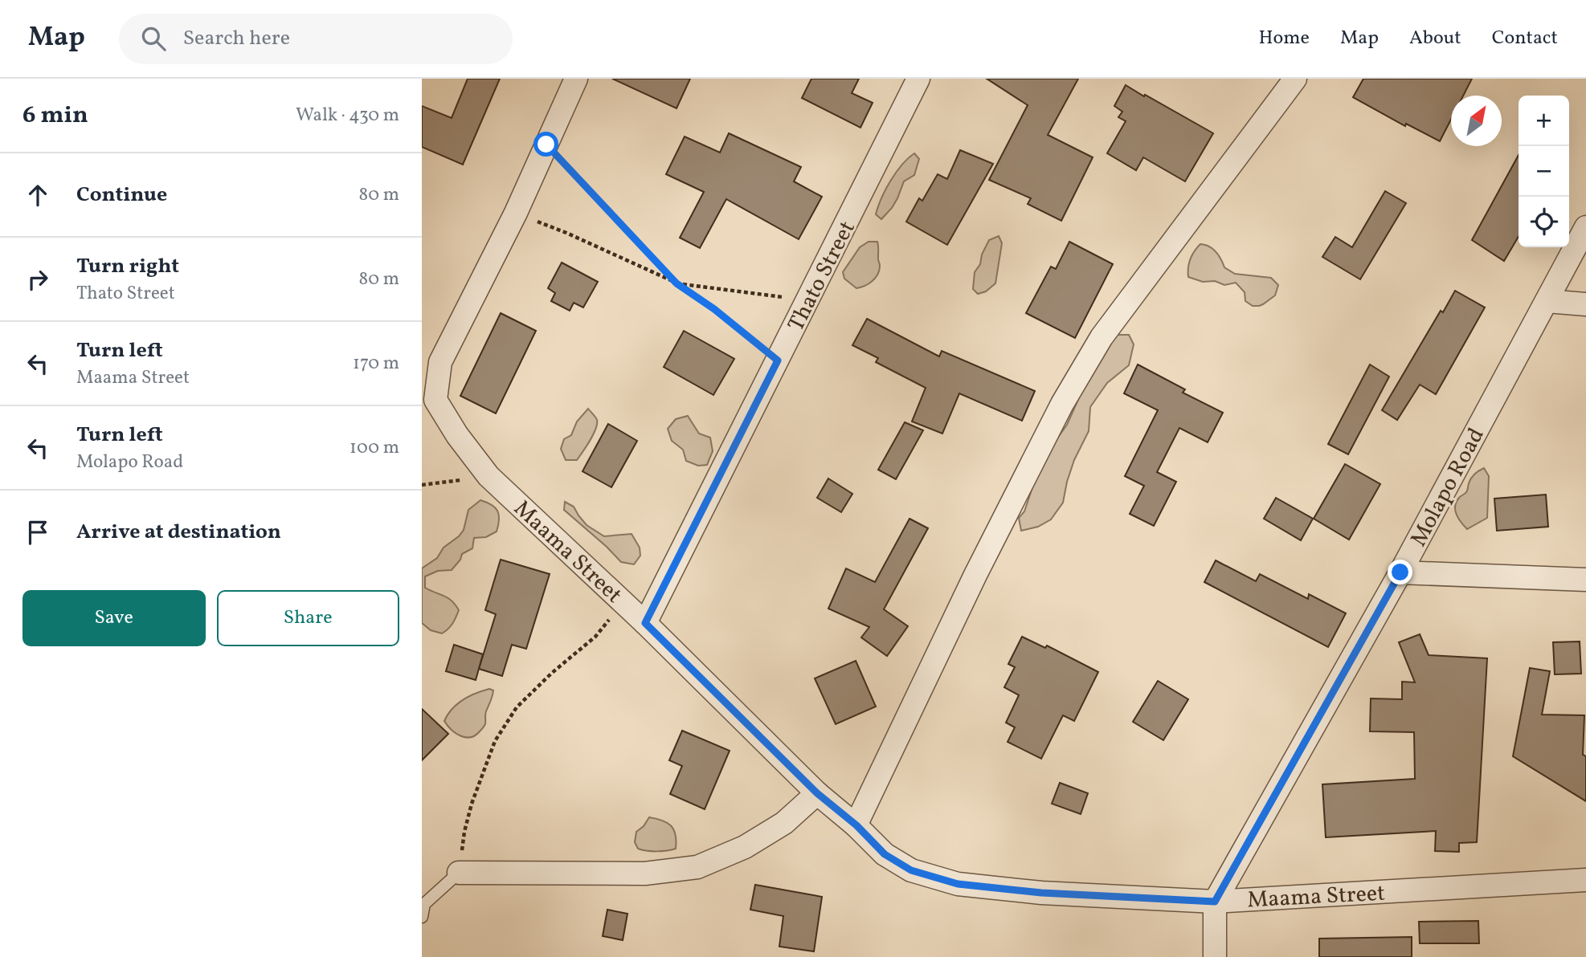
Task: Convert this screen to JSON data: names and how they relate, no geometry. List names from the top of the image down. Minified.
{"streets":{"street":["Thato Street","Molapo Road","Maama Street"]},"crossings":[["Thato Street","Maama Street"],["Molapo Road","Maama Street"]],"north":"top right","page":{"header":"Map","search":"Search here","nav":["Home","Map","About","Contact"],"heading":["6 min","Walk · 430 m"],"map_buttons":["+","−"],"list":[["Continue","80 m"],["Turn right","Thato Street","80 m"],["Turn left","Maama Street","170 m"],["Turn left","Molapo Road","100 m"],"Arrive at destination"],"buttons":["Save","Share"]}}
